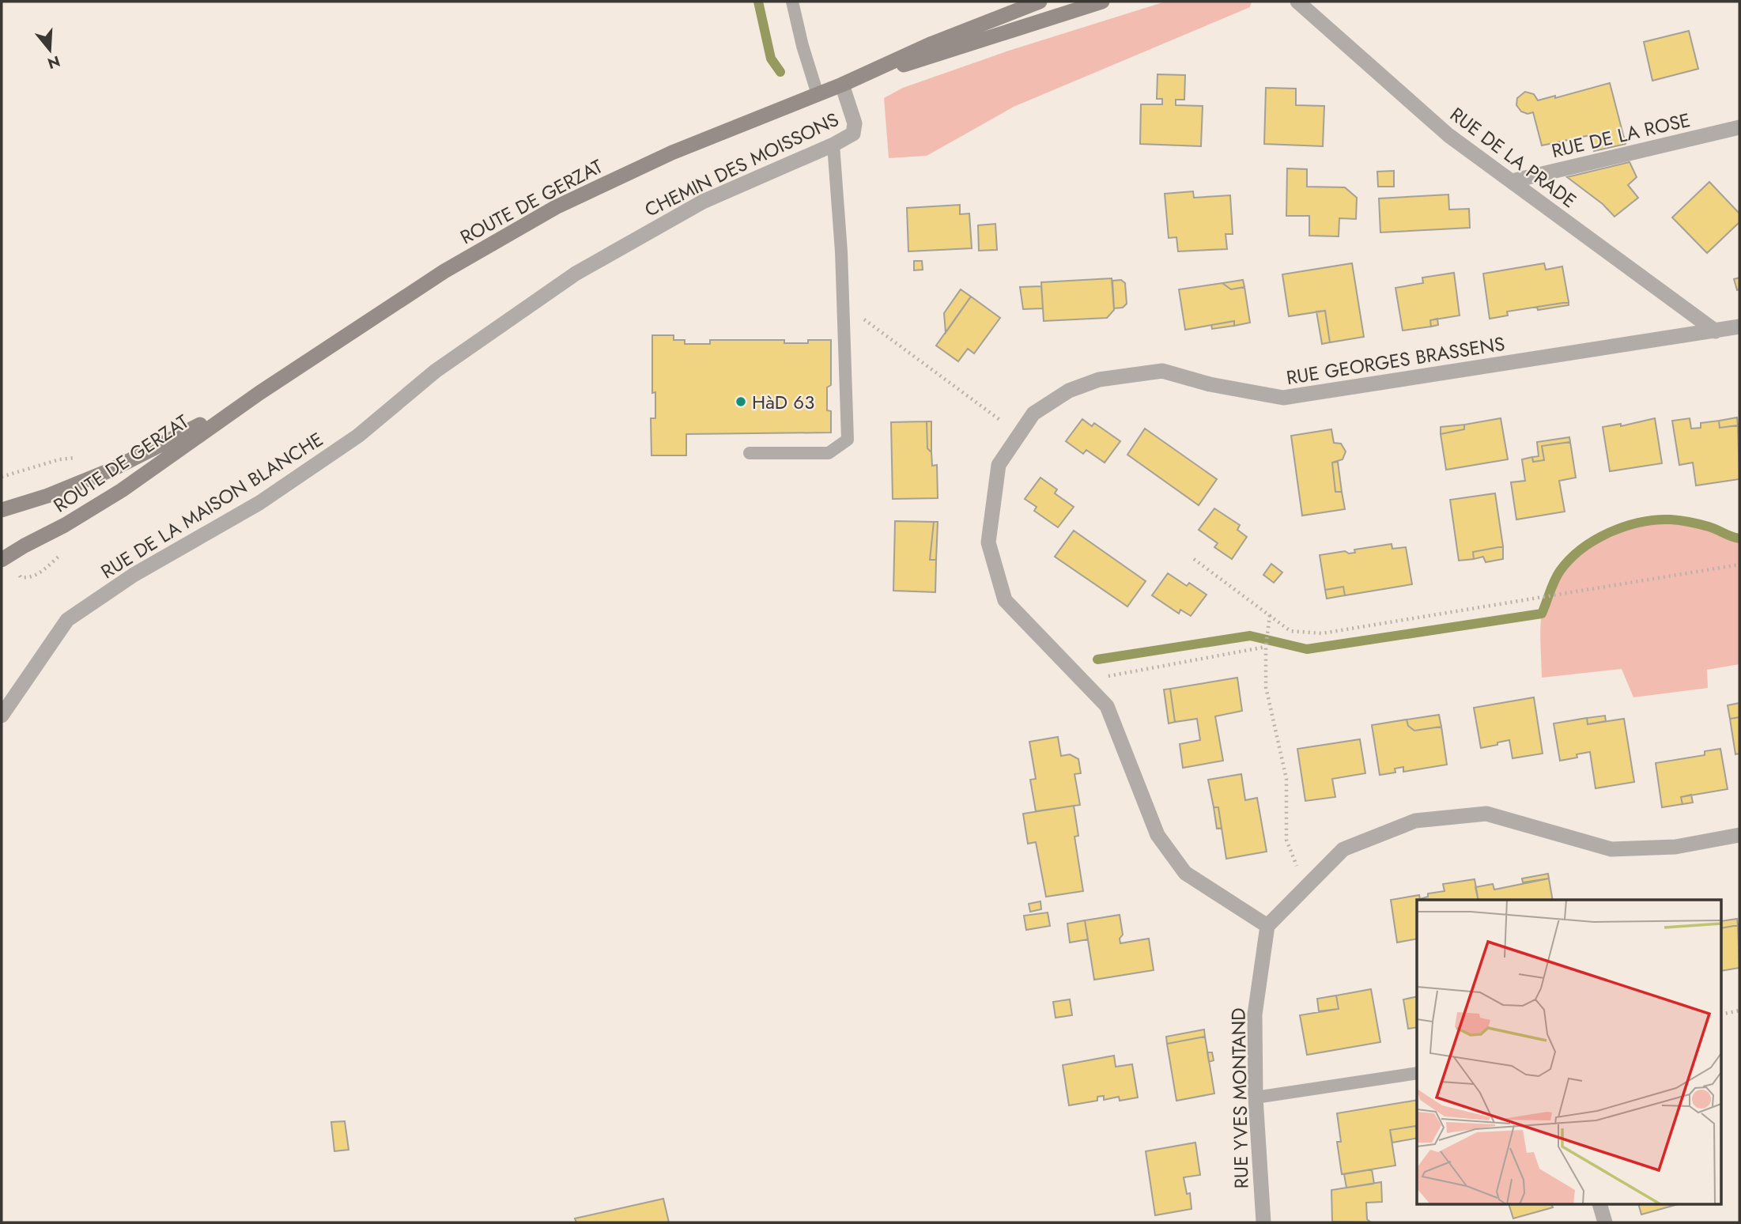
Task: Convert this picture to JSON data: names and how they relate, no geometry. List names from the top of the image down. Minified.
{"streets":{"main road":["ROUTE DE GERZAT"],"street":["RUE DE LA ROSE","RUE DE LA PRADE","CHEMIN DES MOISSONS","RUE GEORGES BRASSENS","RUE DE LA MAISON BLANCHE","RUE YVES MONTAND"]},"crossings":[["RUE DE LA ROSE","RUE DE LA PRADE"],["RUE DE LA PRADE","RUE GEORGES BRASSENS"],["CHEMIN DES MOISSONS","ROUTE DE GERZAT"],["CHEMIN DES MOISSONS","RUE DE LA MAISON BLANCHE"],["RUE GEORGES BRASSENS","RUE YVES MONTAND"]],"places":["HàD 63"],"north":"bottom"}
